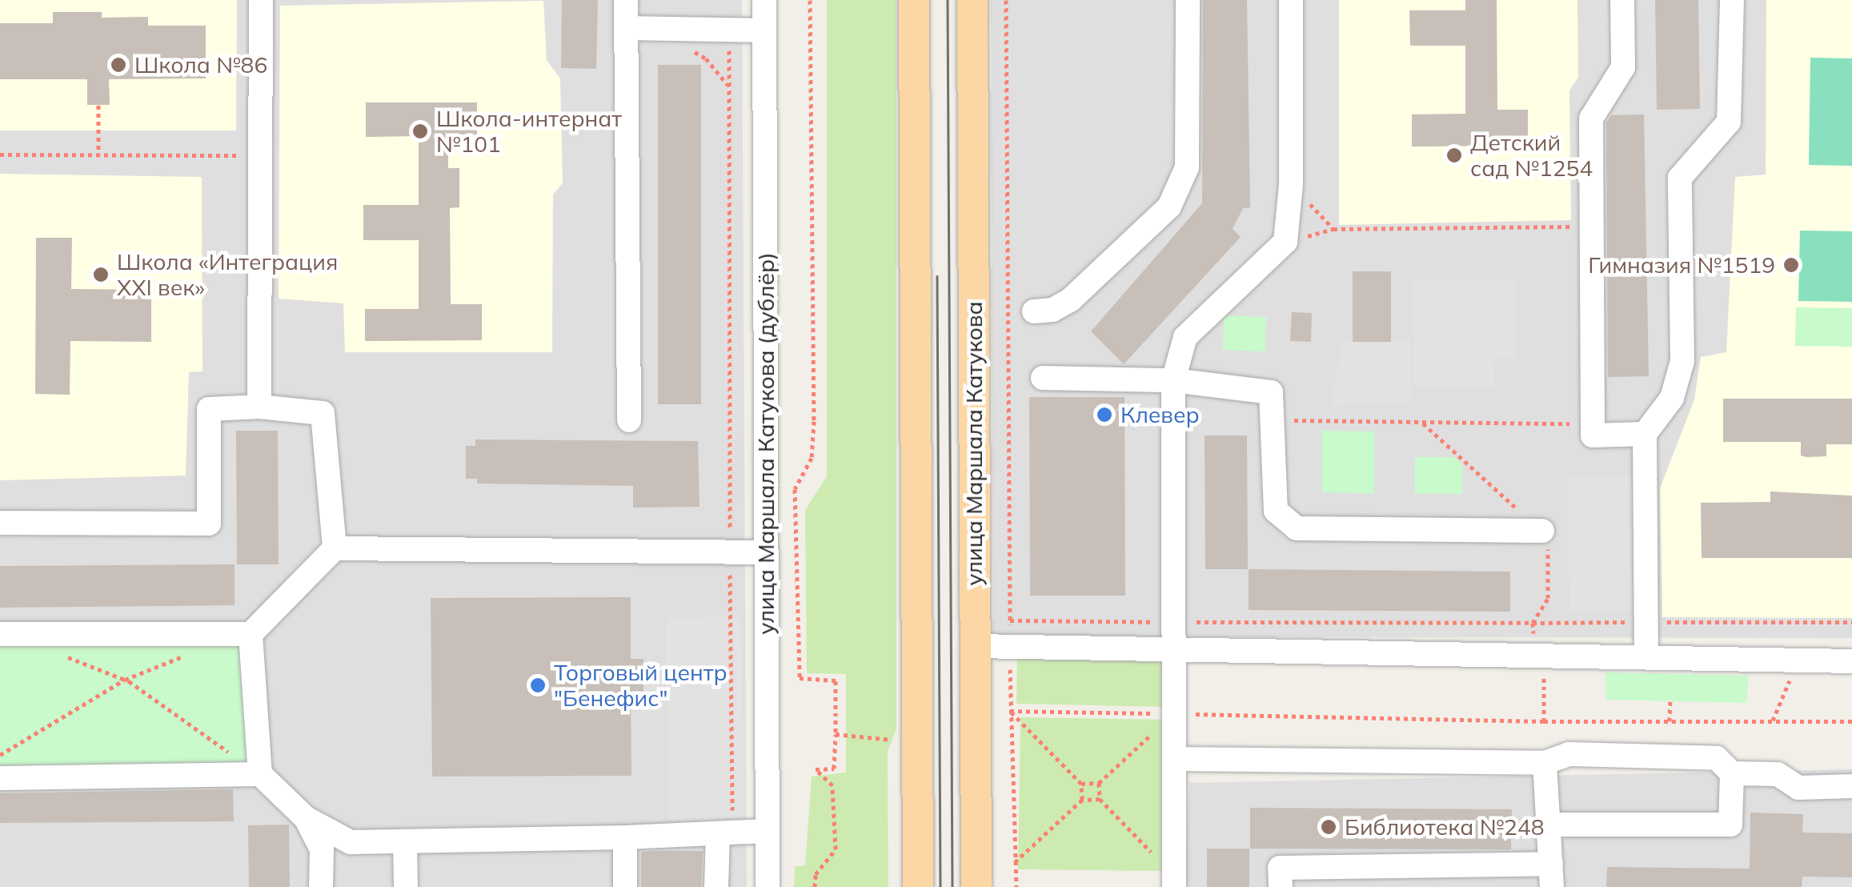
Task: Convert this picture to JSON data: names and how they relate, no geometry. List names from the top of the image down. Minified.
{"streets":{"main road":["улица Маршала Катукова"],"street":["улица Маршала Катукова (дублёр)"]},"places":["Школа №86","Школа-интернат №101","Детский сад №1254","Гимназия №1519","Школа «Интеграция XXI век»","Клевер","Торговый центр \"Бенефис\"","Библиотека №248"]}
